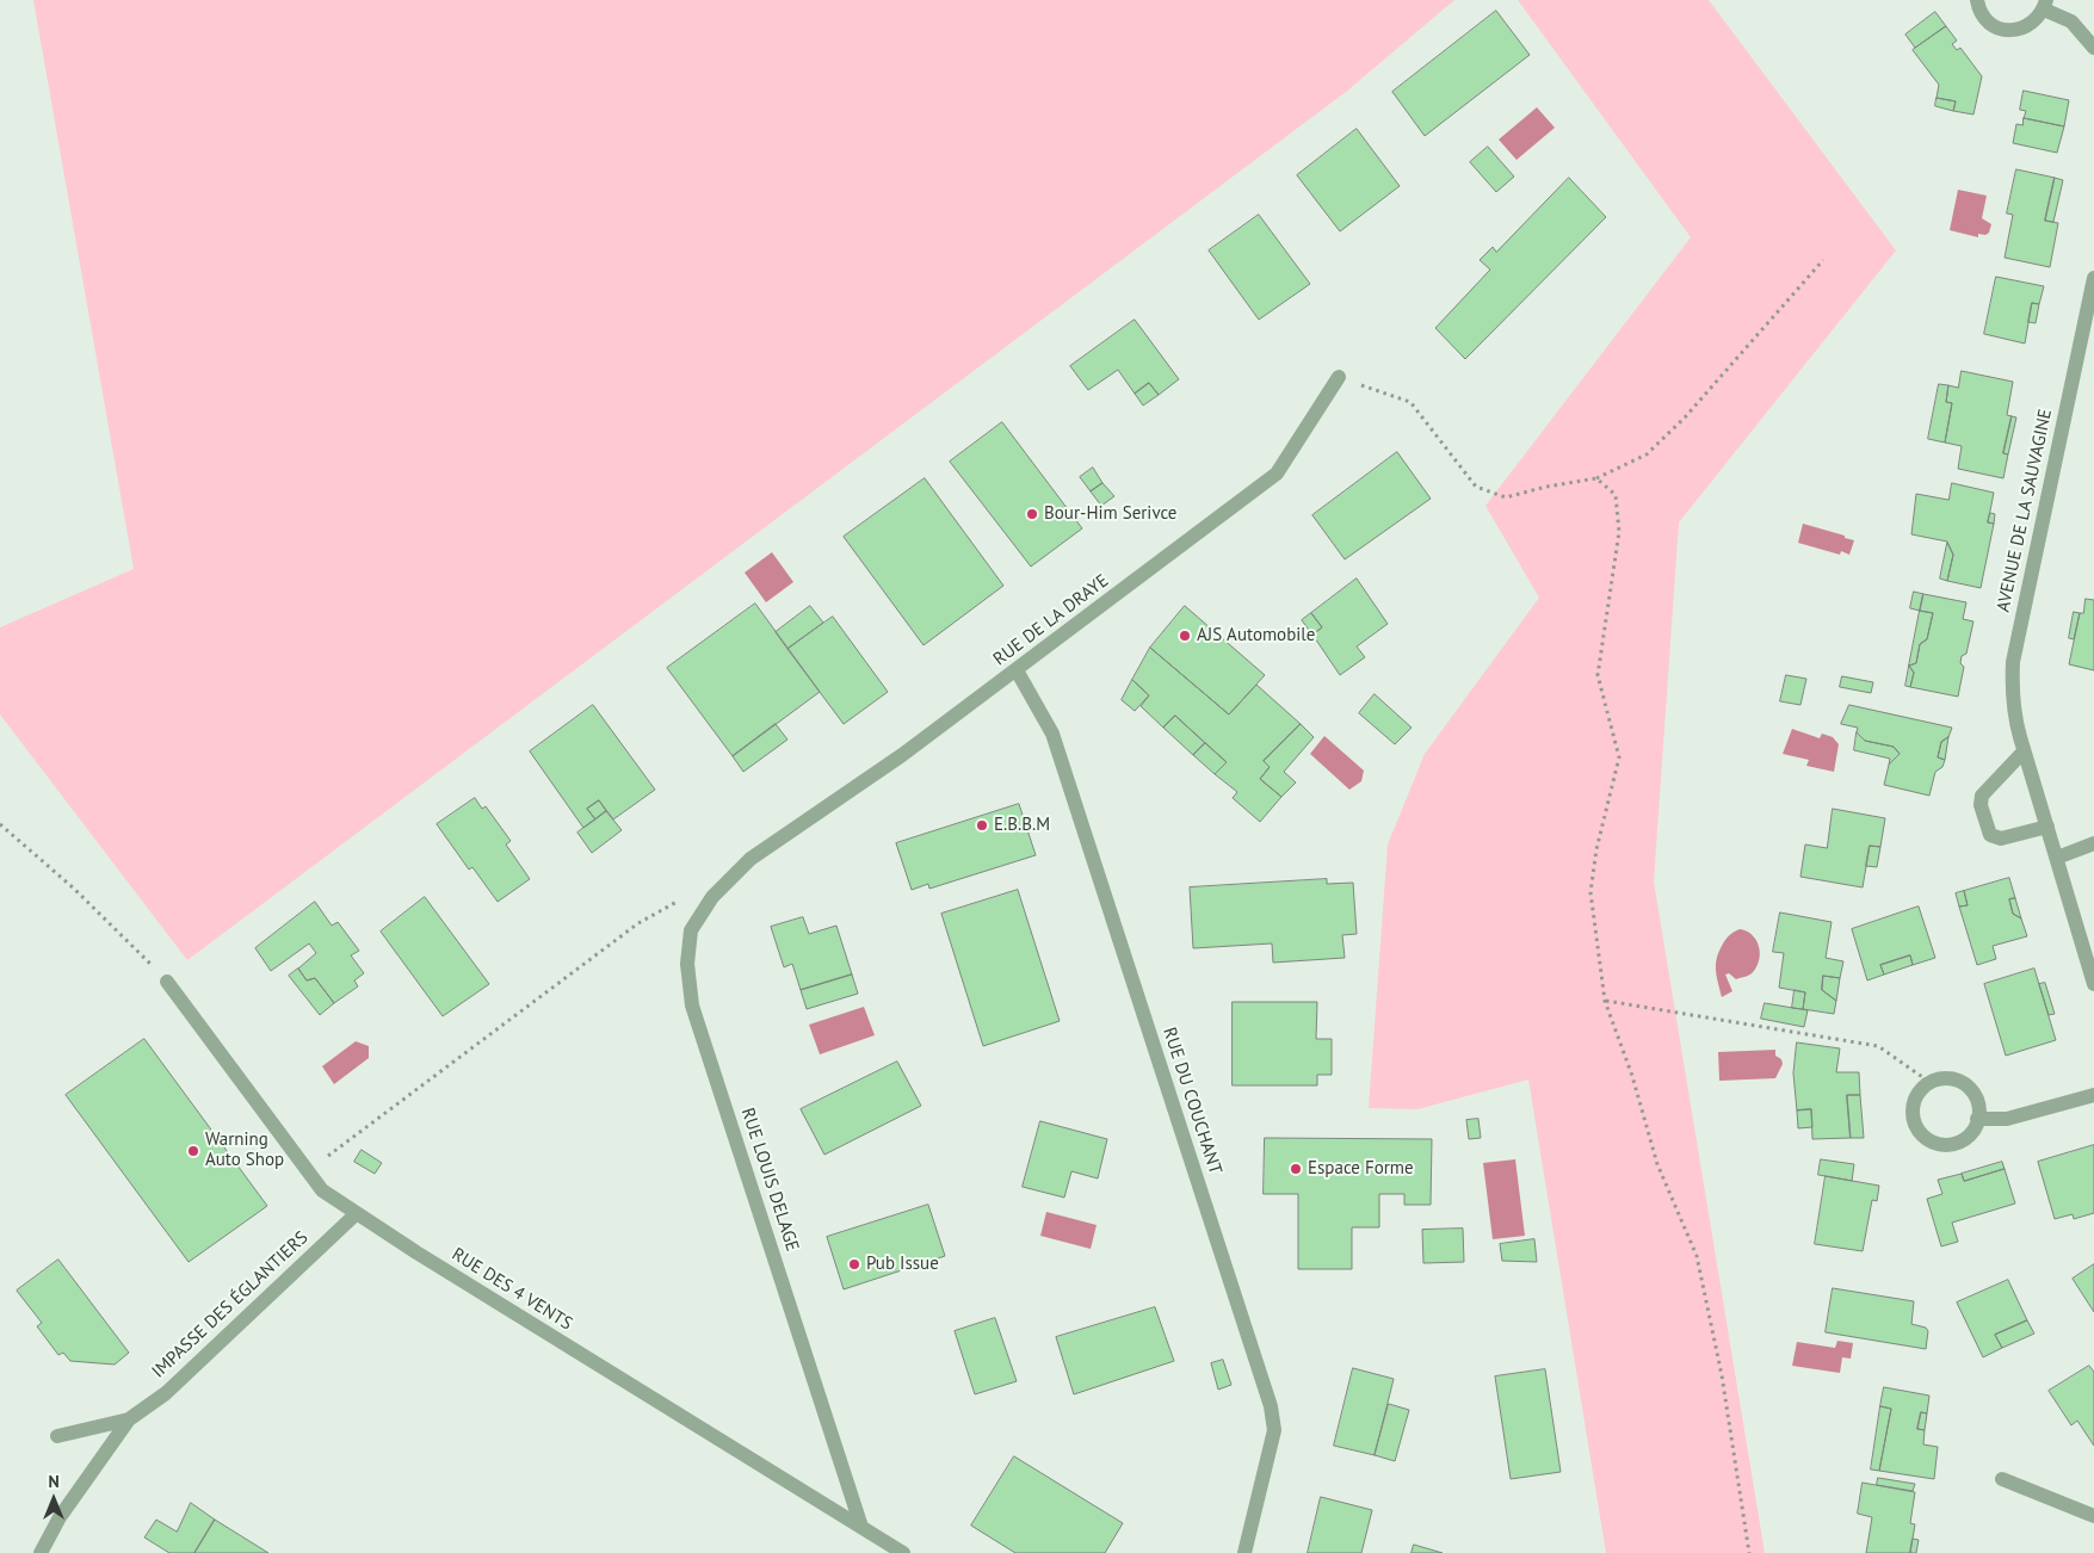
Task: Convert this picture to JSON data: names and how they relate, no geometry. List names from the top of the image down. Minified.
{"streets":{"street":["AVENUE DE LA SAUVAGINE","RUE DE LA DRAYE","RUE DU COUCHANT","RUE LOUIS DELAGE","RUE DES 4 VENTS","IMPASSE DES ÉGLANTIERS"]},"crossings":[["RUE DE LA DRAYE","RUE DU COUCHANT"],["RUE DE LA DRAYE","RUE LOUIS DELAGE"],["RUE LOUIS DELAGE","RUE DES 4 VENTS"],["RUE DES 4 VENTS","IMPASSE DES ÉGLANTIERS"]],"places":["Bour-Him Serivce","AJS Automobile","E.B.B.M","Warning Auto Shop","Espace Forme","Pub Issue"],"north":"top"}
